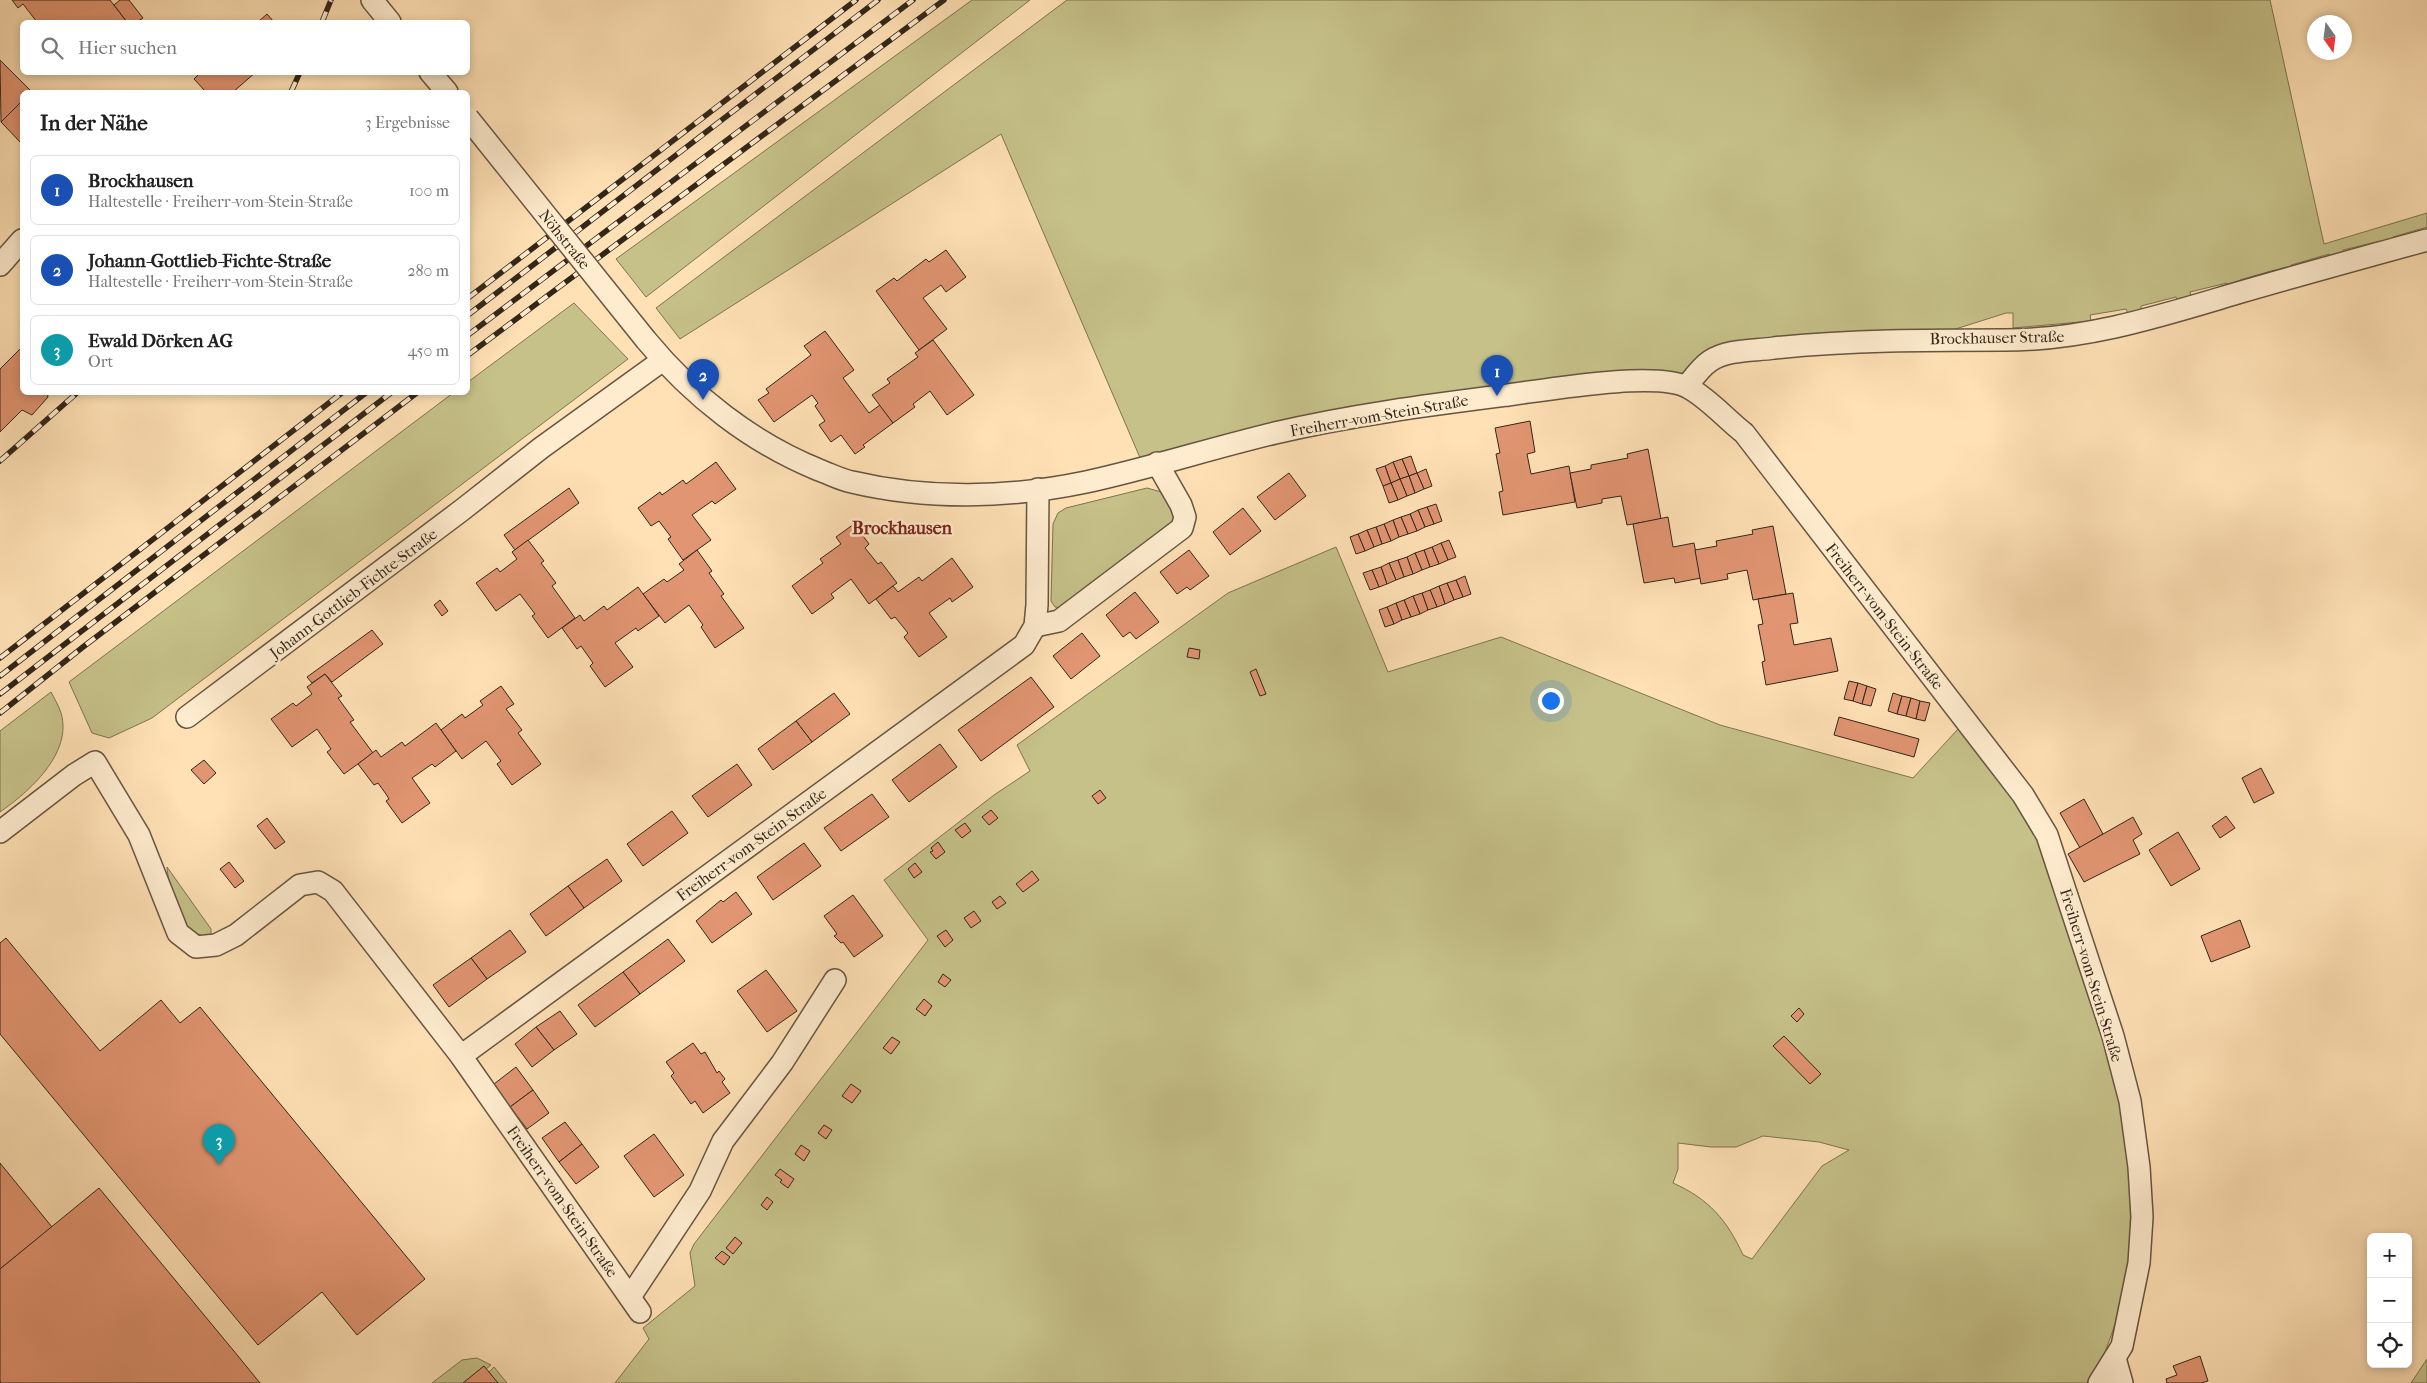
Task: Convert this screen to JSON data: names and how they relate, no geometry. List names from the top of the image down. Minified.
{"streets":{"street":["Nöhstraße","Brockhauser Straße","Freiherr-vom-Stein-Straße","Johann-Gottlieb-Fichte-Straße"]},"crossings":[["Nöhstraße","Freiherr-vom-Stein-Straße"],["Nöhstraße","Johann-Gottlieb-Fichte-Straße"],["Brockhauser Straße","Freiherr-vom-Stein-Straße"],["Freiherr-vom-Stein-Straße","Johann-Gottlieb-Fichte-Straße"]],"districts":["Brockhausen"],"north":"bottom","page":{"search":"Hier suchen","heading":["In der Nähe","3 Ergebnisse"],"list":[{"mark":"1","name":"Brockhausen","note":"Haltestelle · Freiherr-vom-Stein-Straße","value":"100 m"},{"mark":"2","name":"Johann-Gottlieb-Fichte-Straße","note":"Haltestelle · Freiherr-vom-Stein-Straße","value":"280 m"},{"mark":"3","name":"Ewald Dörken AG","note":"Ort","value":"450 m"}],"pins":["1","2","3"],"map_buttons":["+","−"]}}
